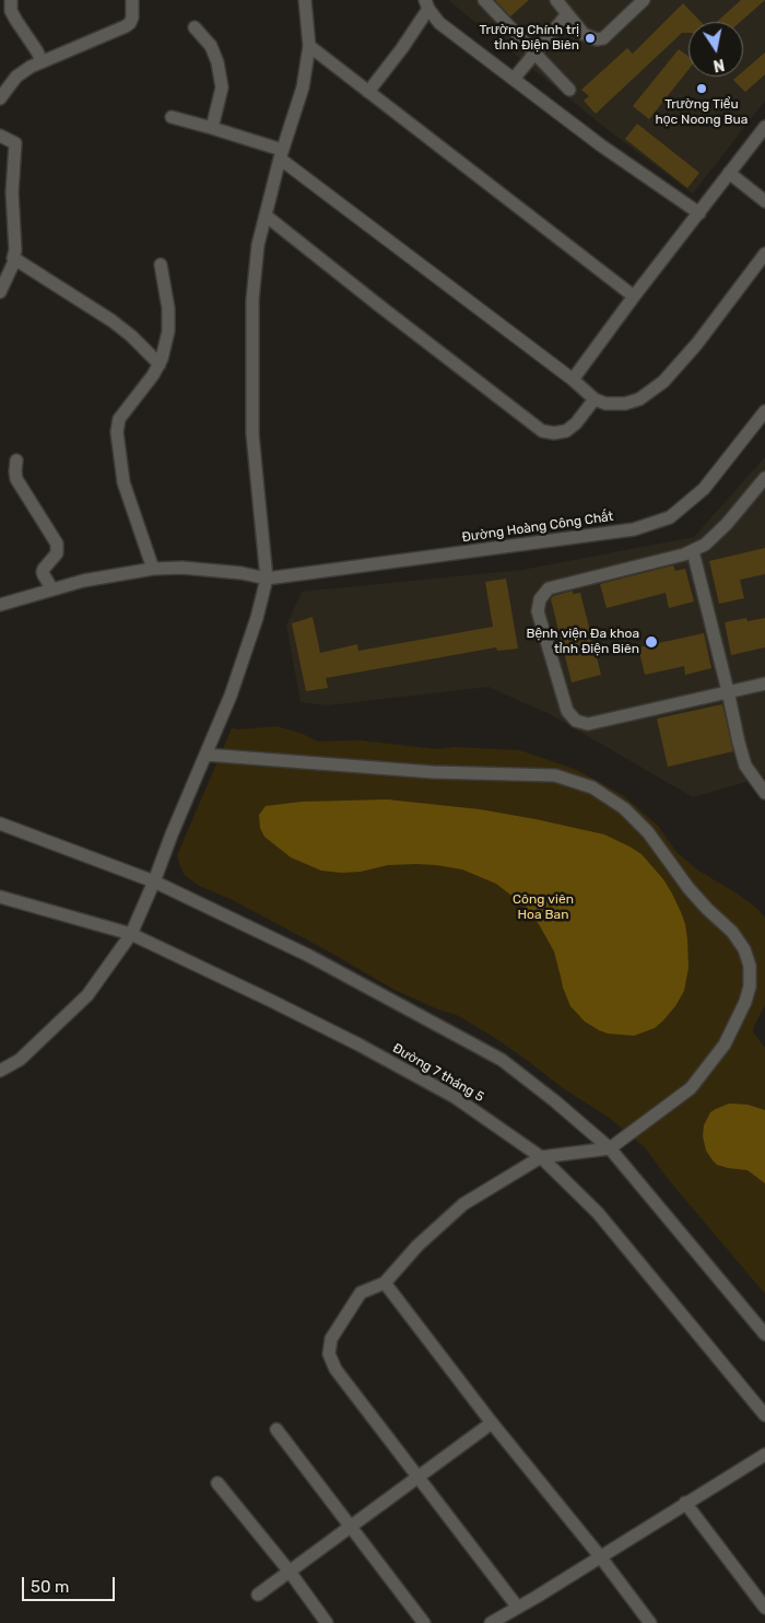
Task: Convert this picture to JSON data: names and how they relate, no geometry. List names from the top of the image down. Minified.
{"streets":{"street":["Đường Hoàng Công Chất","Đường 7 tháng 5"]},"parks":["Công viên Hoa Ban"],"places":["Trường Chính trị tỉnh Điện Biên","Trường Tiểu học Noong Bua","Bệnh viện Đa khoa tỉnh Điện Biên"],"scale_bar":"50 m","north":"bottom"}
